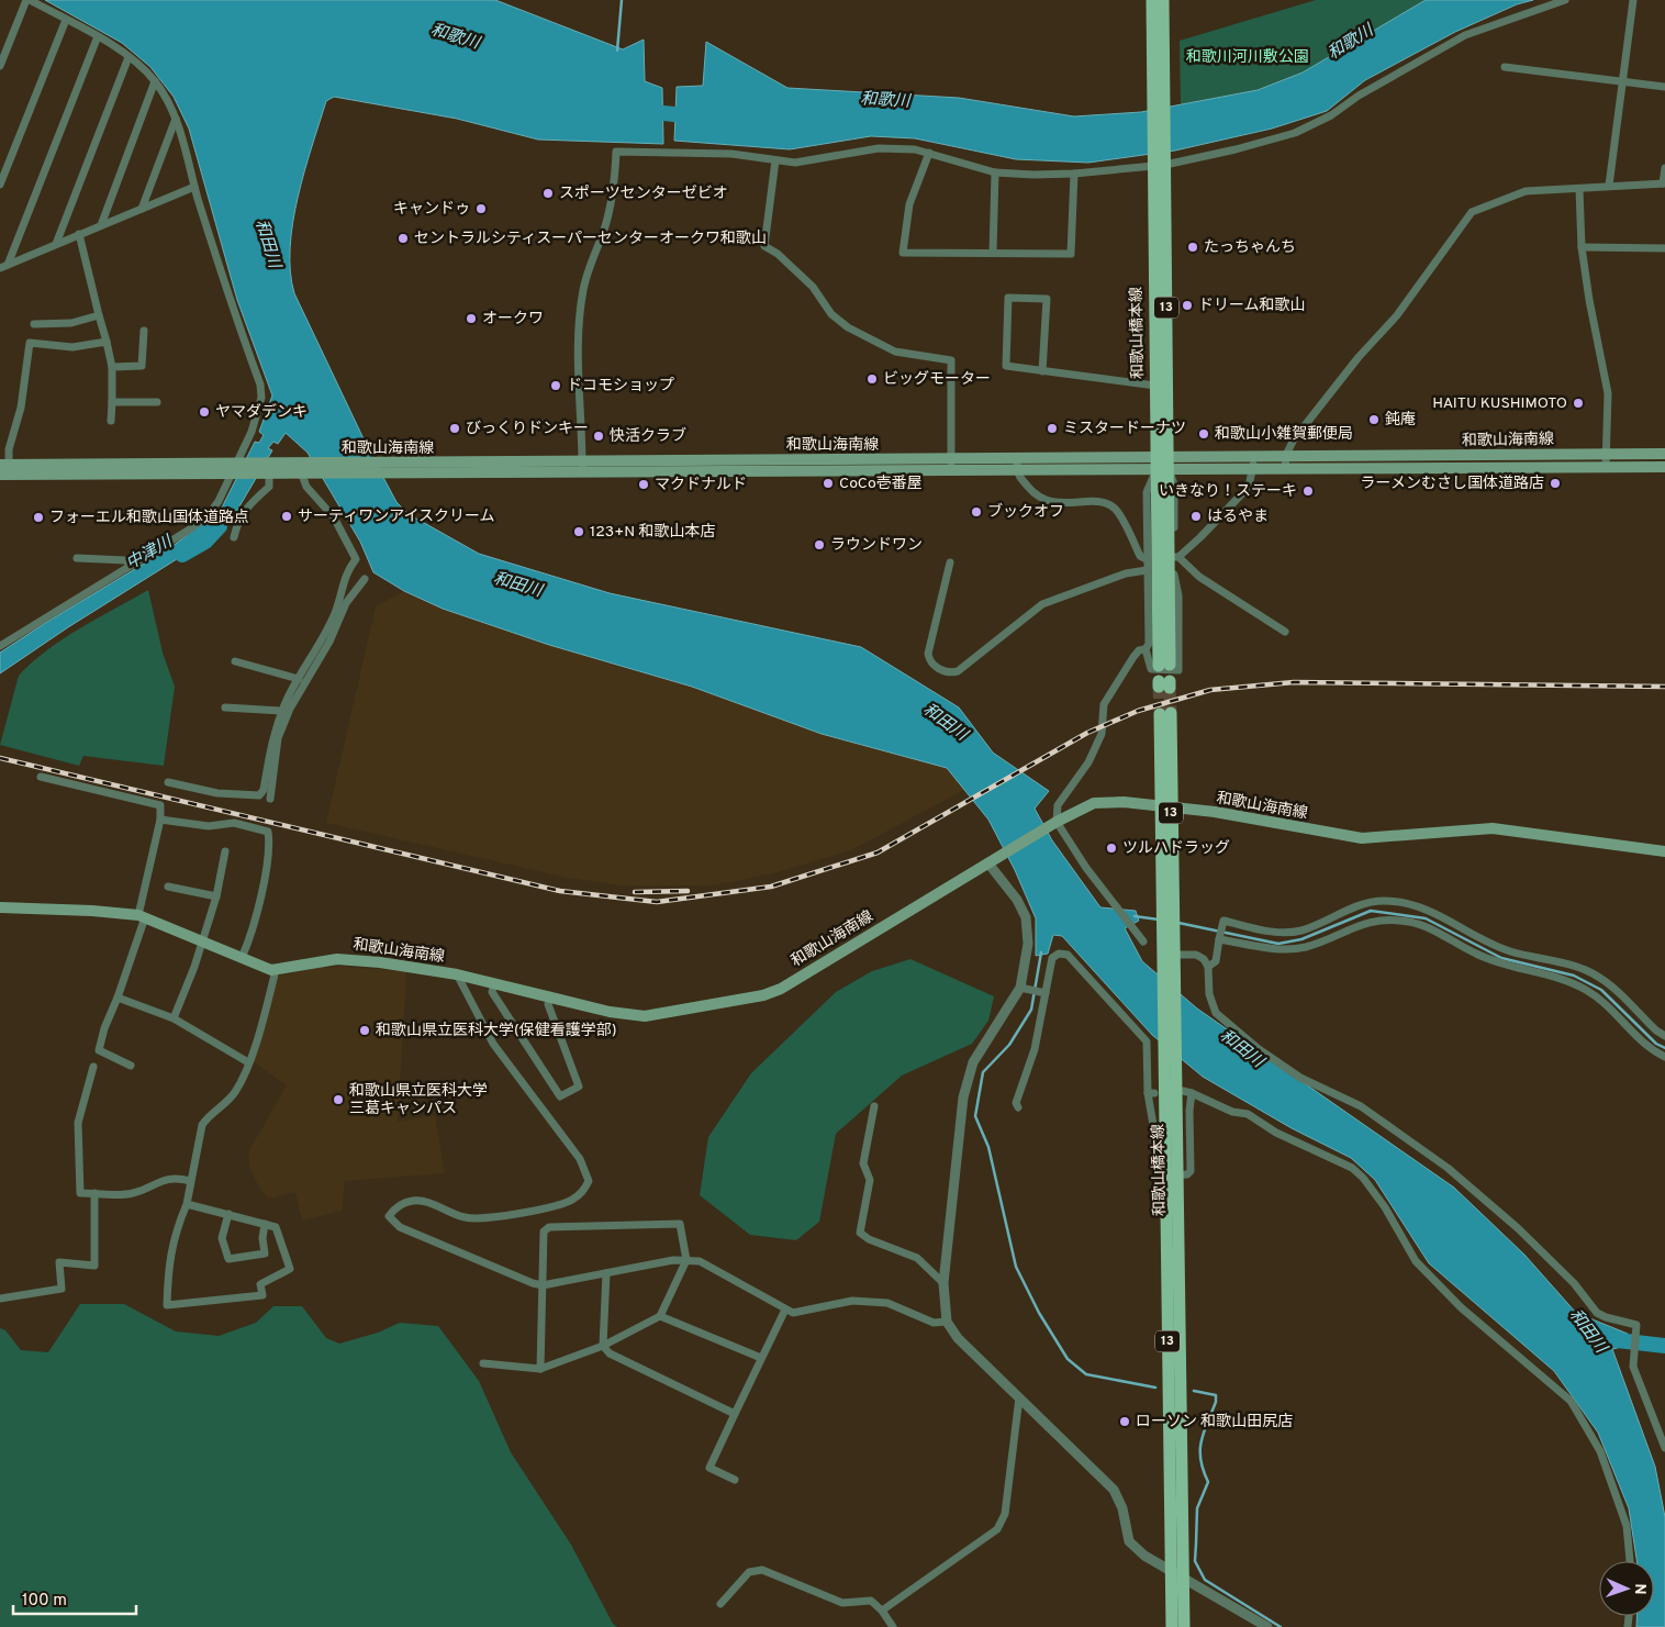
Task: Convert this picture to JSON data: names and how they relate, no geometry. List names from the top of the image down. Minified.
{"streets":{"main road":["13","和歌山橋本線","和歌山海南線"]},"crossings":[["和歌山橋本線","和歌山海南線"]],"water":["和歌川","和田川","中津川"],"parks":["和歌川河川敷公園"],"places":["スポーツセンターゼビオ","キャンドゥ","セントラルシティスーパーセンターオークワ和歌山","たっちゃんち","ドリーム和歌山","オークワ","ビッグモーター","ドコモショップ","HAITU KUSHIMOTO","ヤマダデンキ","鈍庵","びっくりドンキー","ミスタードーナツ","和歌山小雑賀郵便局","快活クラブ","CoCo壱番屋","ラーメンむさし国体道路店","マクドナルド","いきなり！ステーキ","ブックオフ","サーティワンアイスクリーム","はるやま","フォーエル和歌山国体道路点","123+N 和歌山本店","ラウンドワン","ツルハドラッグ","和歌山県立医科大学(保健看護学部)","和歌山県立医科大学 三葛キャンパス","ローソン 和歌山田尻店"],"scale_bar":"100 m","north":"right"}
